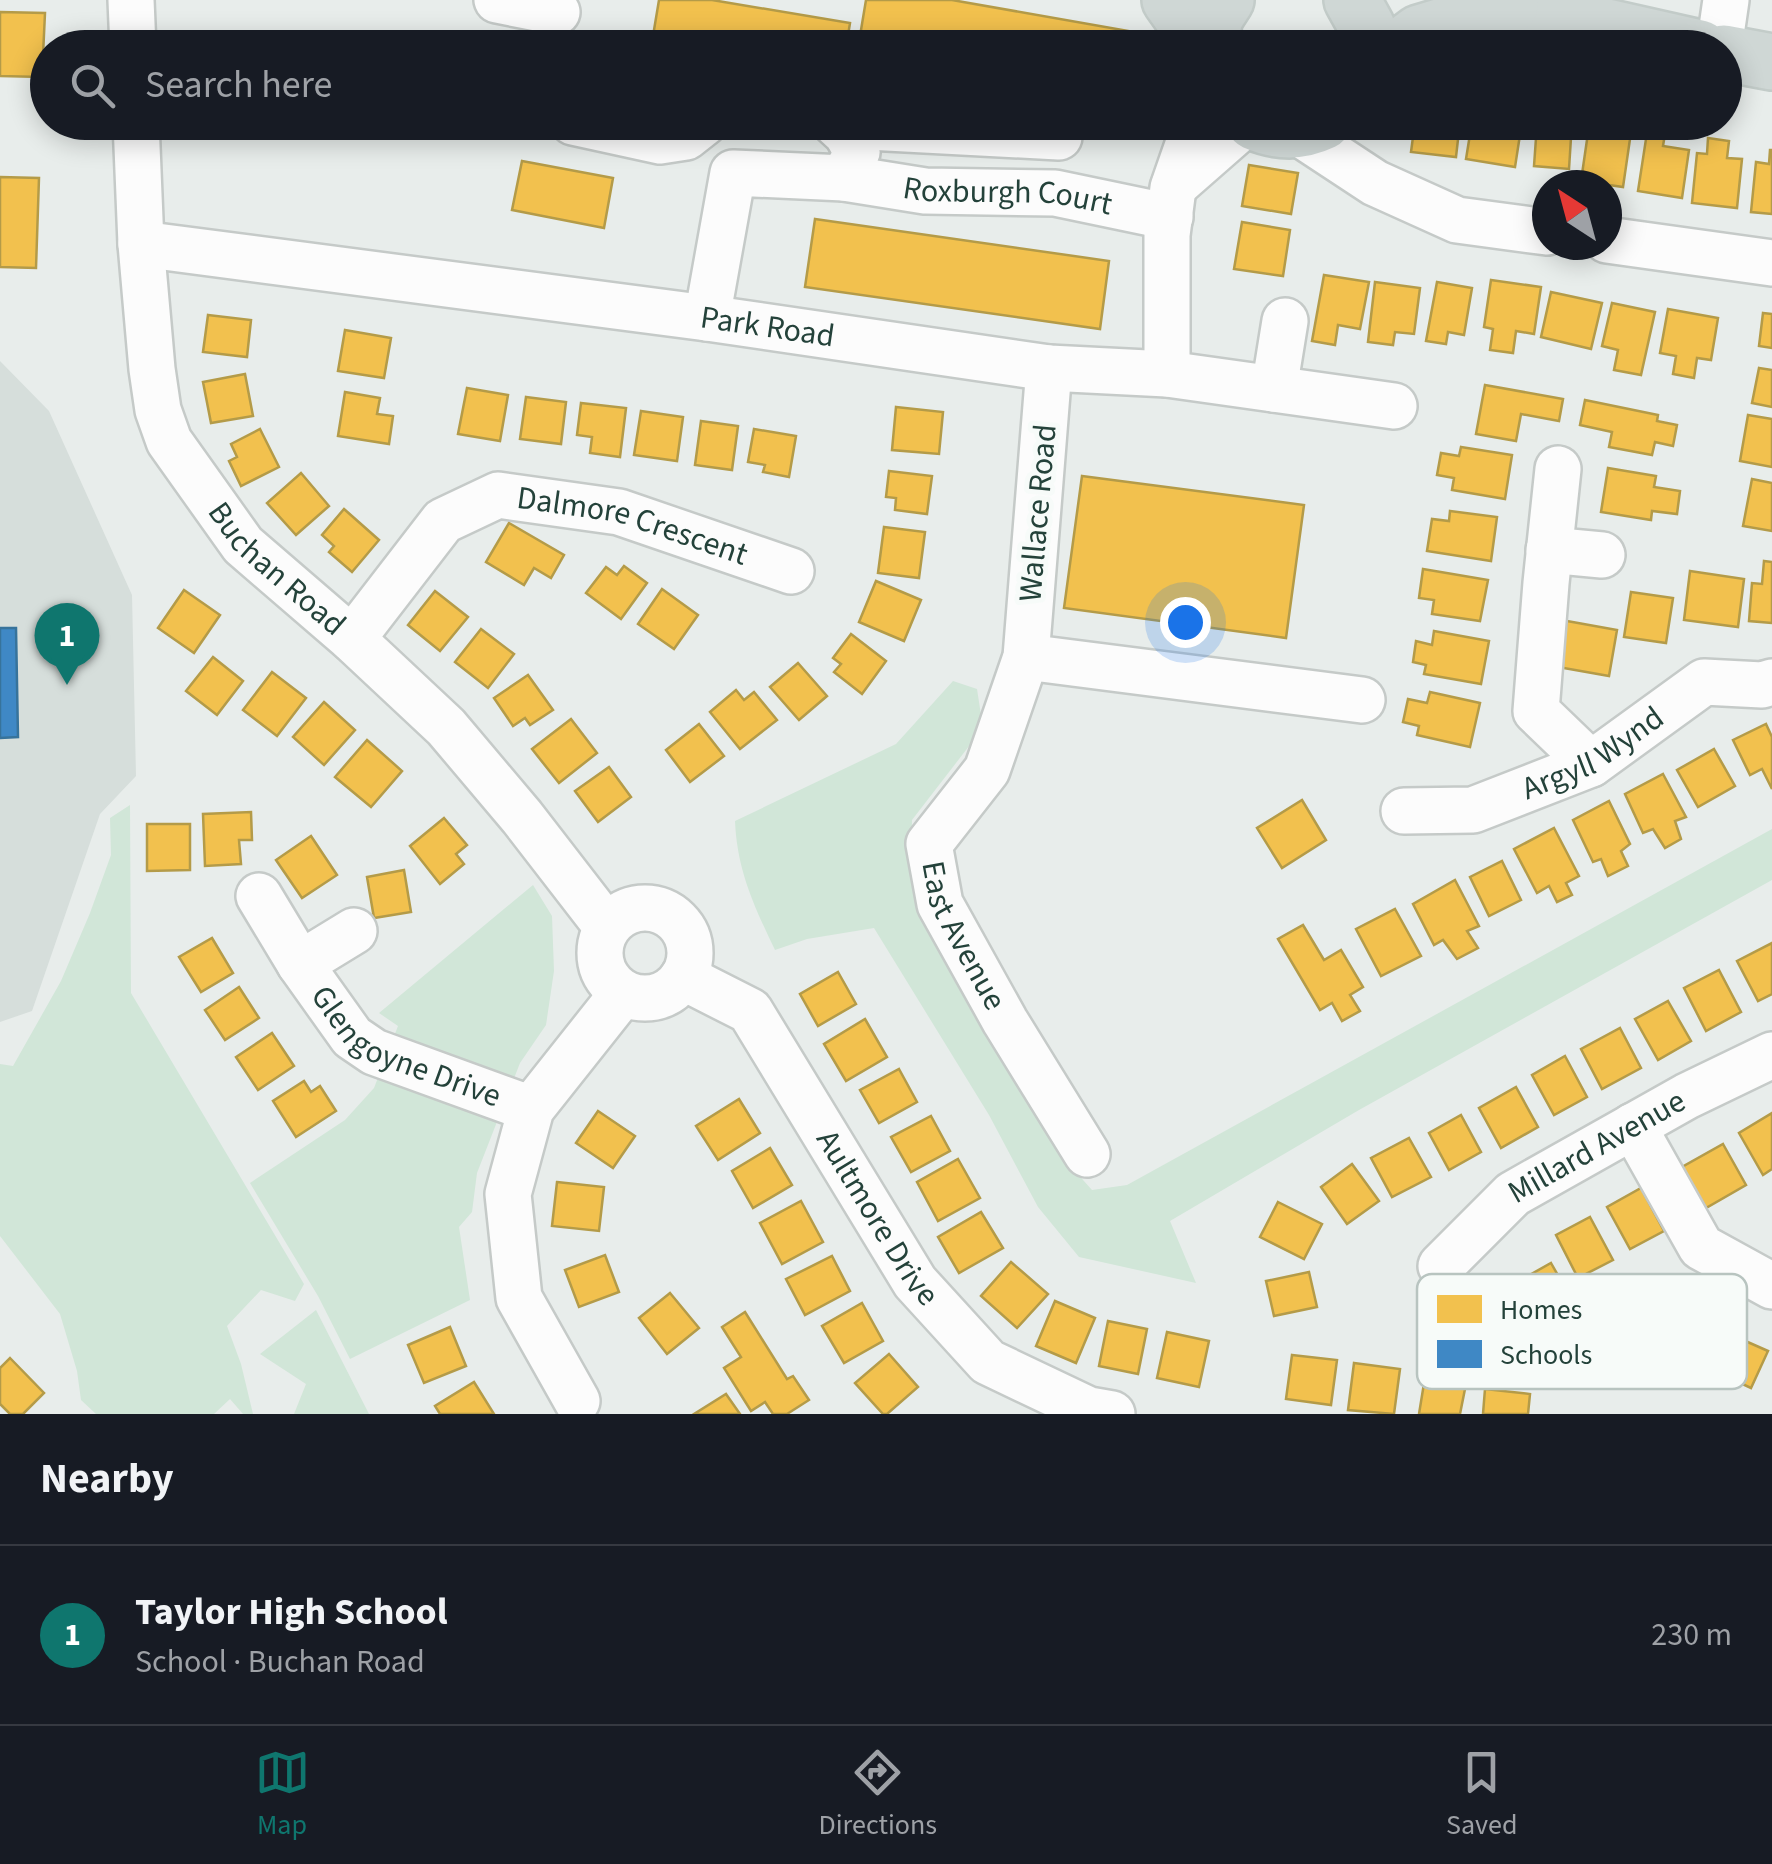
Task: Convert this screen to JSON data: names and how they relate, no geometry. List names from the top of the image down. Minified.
{"streets":{"street":["Roxburgh Court","Park Road","Wallace Road","Dalmore Crescent","Buchan Road","Argyll Wynd","East Avenue","Glengoyne Drive","Millard Avenue","Aultmore Drive"]},"crossings":[["Roxburgh Court","Park Road"],["Park Road","Wallace Road"],["Park Road","Buchan Road"],["Wallace Road","East Avenue"],["Dalmore Crescent","Buchan Road"],["Buchan Road","Aultmore Drive"]],"legend":["Homes","Schools"],"north":"top left","page":{"search":"Search here","pins":"1","heading":"Nearby","list":[{"mark":"1","name":"Taylor High School","note":"School · Buchan Road","value":"230 m"}],"nav":["Map","Directions","Saved"]}}
